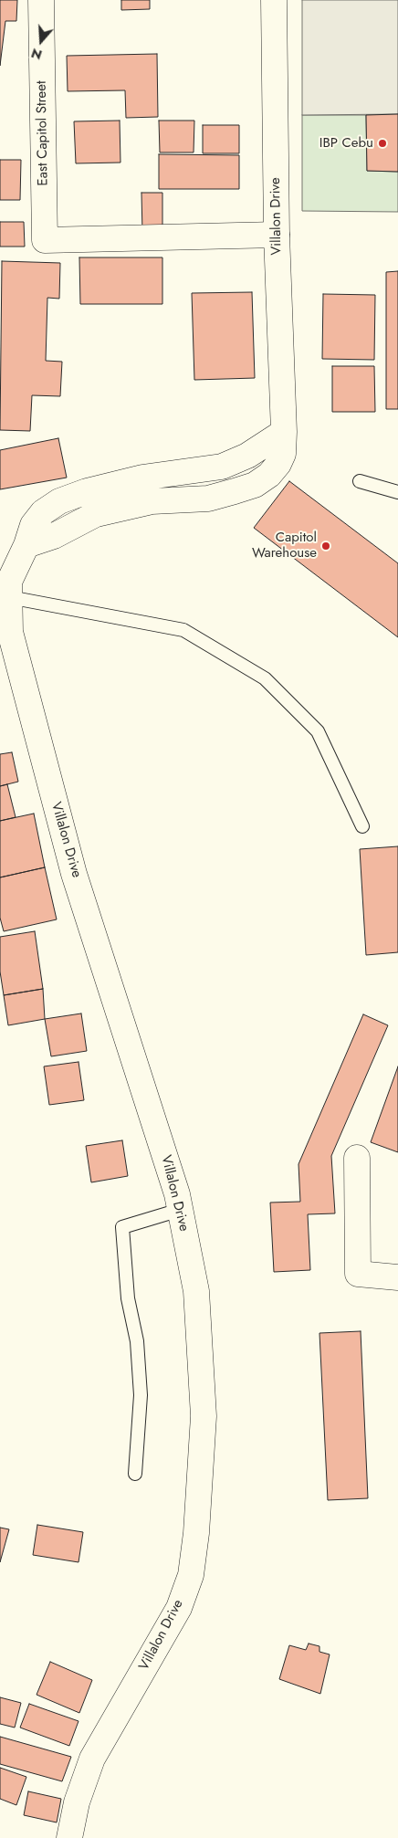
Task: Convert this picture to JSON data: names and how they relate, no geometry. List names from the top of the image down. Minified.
{"streets":{"street":["East Capitol Street","Villalon Drive"]},"crossings":[["East Capitol Street","Villalon Drive"]],"places":["IBP Cebu","Capitol Warehouse"],"north":"bottom"}
